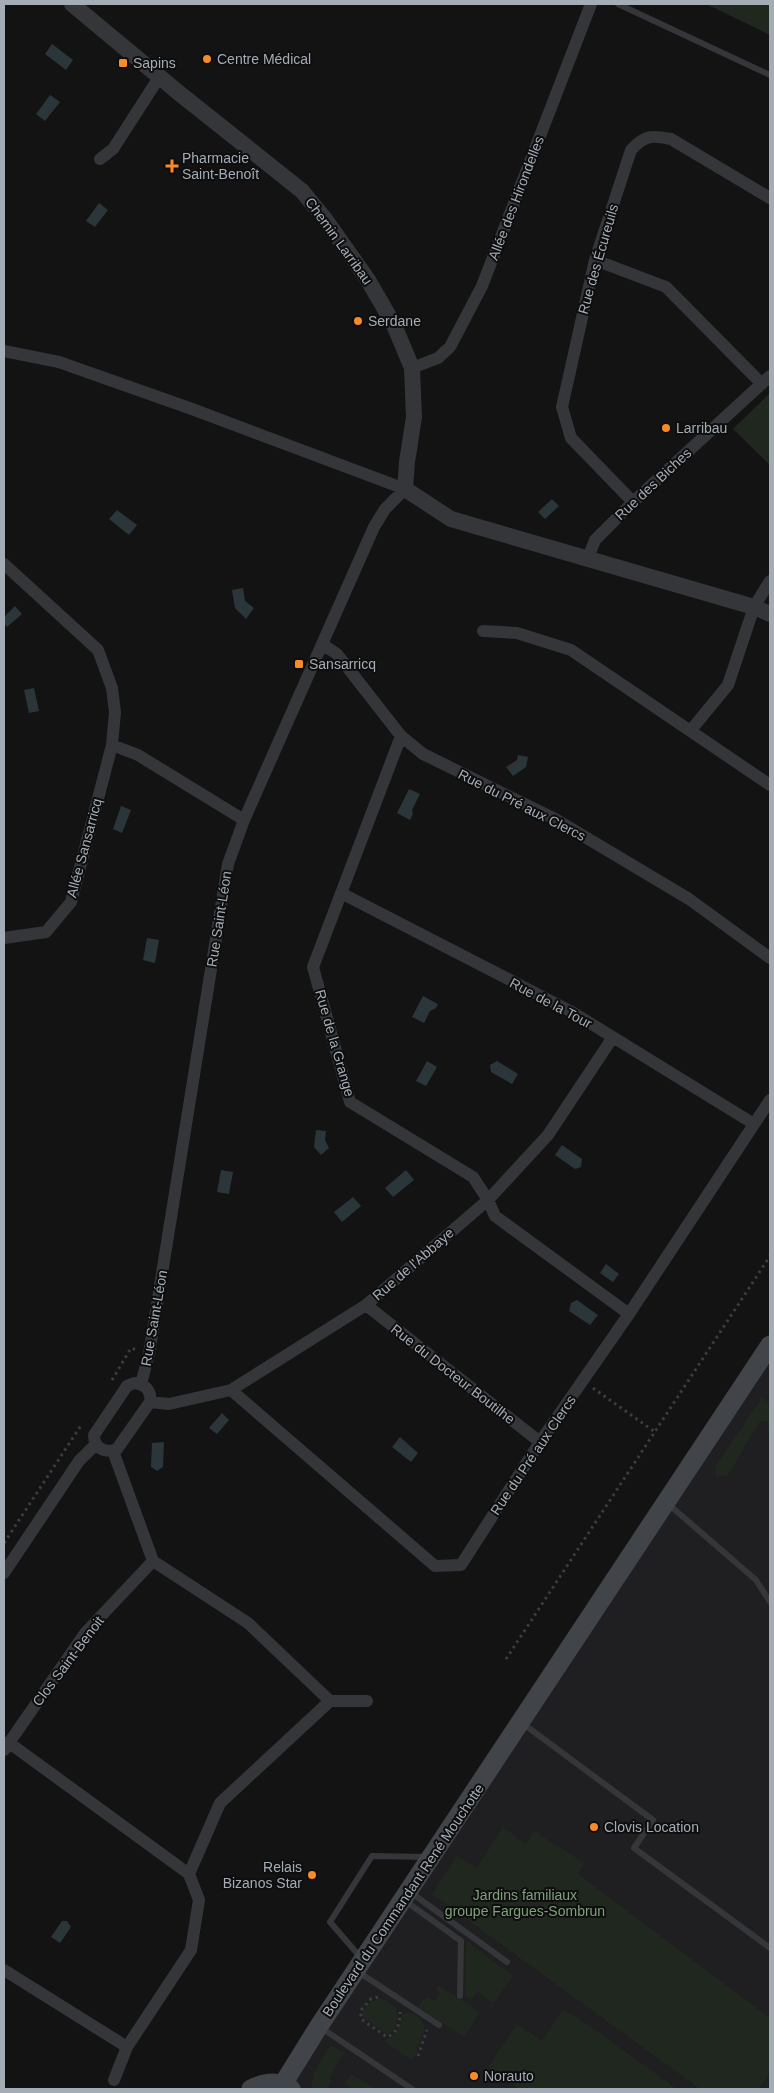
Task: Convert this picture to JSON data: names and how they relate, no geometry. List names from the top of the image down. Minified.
{"streets":{"main road":["Boulevard du Commandant René Mouchotte"],"street":["Allée des Hirondelles","Chemin Larribau","Rue des Écureuils","Rue des Biches","Rue du Pré aux Clercs","Allée Sansarricq","Rue Saint-Léon","Rue de la Tour","Rue de la Grange","Rue de l'Abbaye","Rue du Docteur Boutilhe","Clos Saint-Benoit"]},"crossings":[["Allée des Hirondelles","Chemin Larribau"],["Chemin Larribau","Rue Saint-Léon"],["Rue des Écureuils","Rue des Biches"],["Rue du Pré aux Clercs","Rue Saint-Léon"],["Rue du Pré aux Clercs","Rue de la Tour"],["Rue du Pré aux Clercs","Rue de la Grange"],["Rue du Pré aux Clercs","Rue de l'Abbaye"],["Rue du Pré aux Clercs","Rue du Docteur Boutilhe"],["Rue de la Tour","Rue de la Grange"],["Rue de la Tour","Rue de l'Abbaye"],["Rue de la Grange","Rue de l'Abbaye"],["Rue de l'Abbaye","Rue du Docteur Boutilhe"]],"parks":["Jardins familiaux groupe Fargues-Sombrun"],"places":{"other":["Centre Médical","Serdane","Larribau","Clovis Location","Relais Bizanos Star","Norauto"],"transit":["Sapins","Sansarricq"],"health":["Pharmacie Saint-Benoît"]}}
